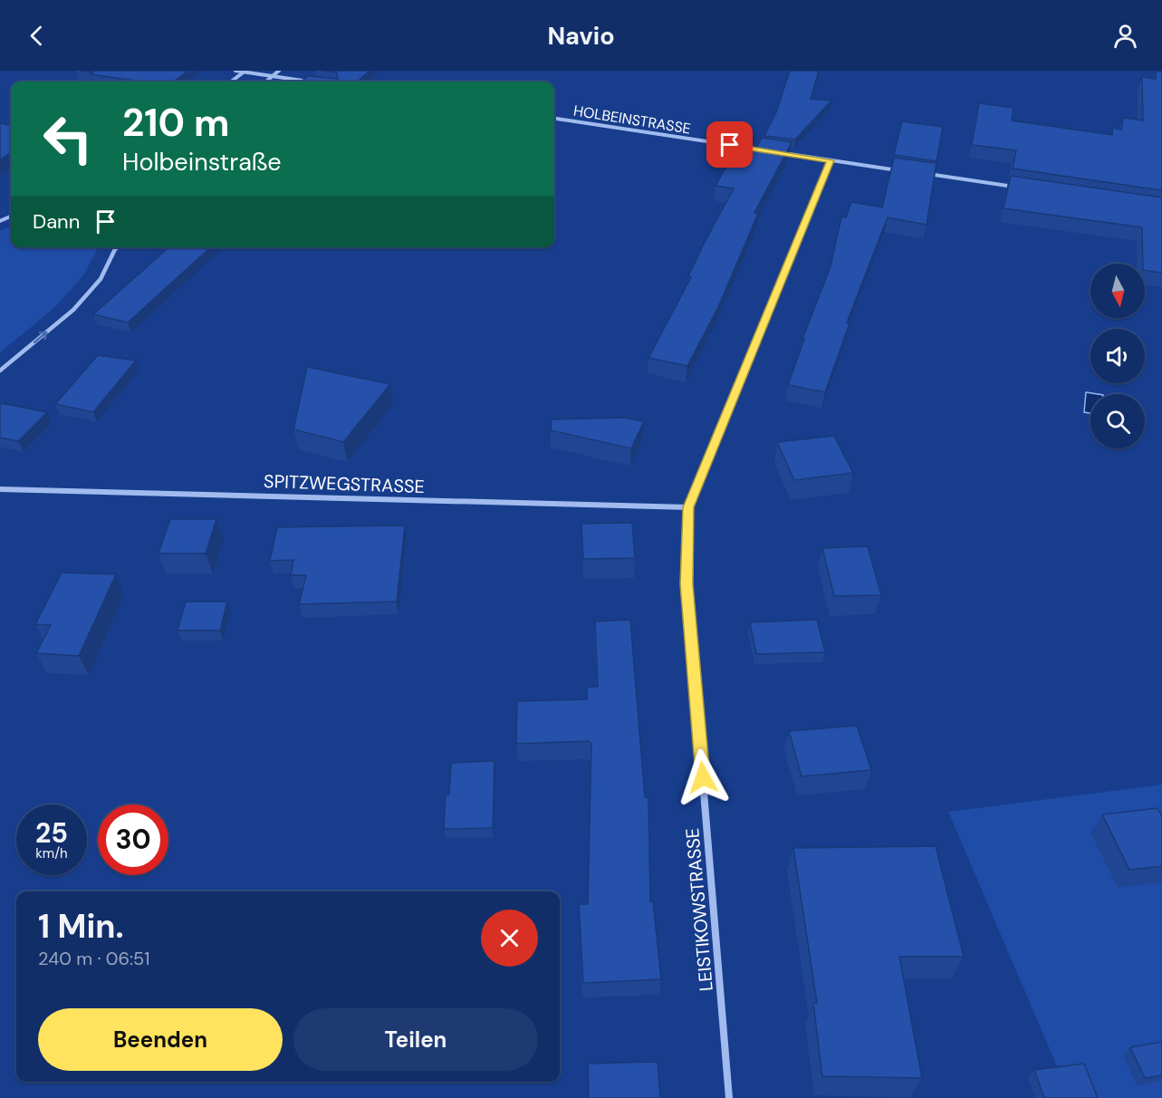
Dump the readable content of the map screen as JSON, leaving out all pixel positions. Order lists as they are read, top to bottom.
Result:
{
  "streets": {
    "street": ["HOLBEINSTRASSE", "SPITZWEGSTRASSE", "LEISTIKOWSTRASSE"]
  },
  "crossings": [
    ["SPITZWEGSTRASSE", "LEISTIKOWSTRASSE"]
  ],
  "north": "bottom",
  "page": {
    "header": "Navio",
    "turn": ["210 m", "Holbeinstraße"],
    "then": "Dann",
    "speed": "25 km/h",
    "limit": "30",
    "heading": ["1 Min.", "240 m · 06:51"],
    "buttons": ["Beenden", "Teilen"]
  }
}
